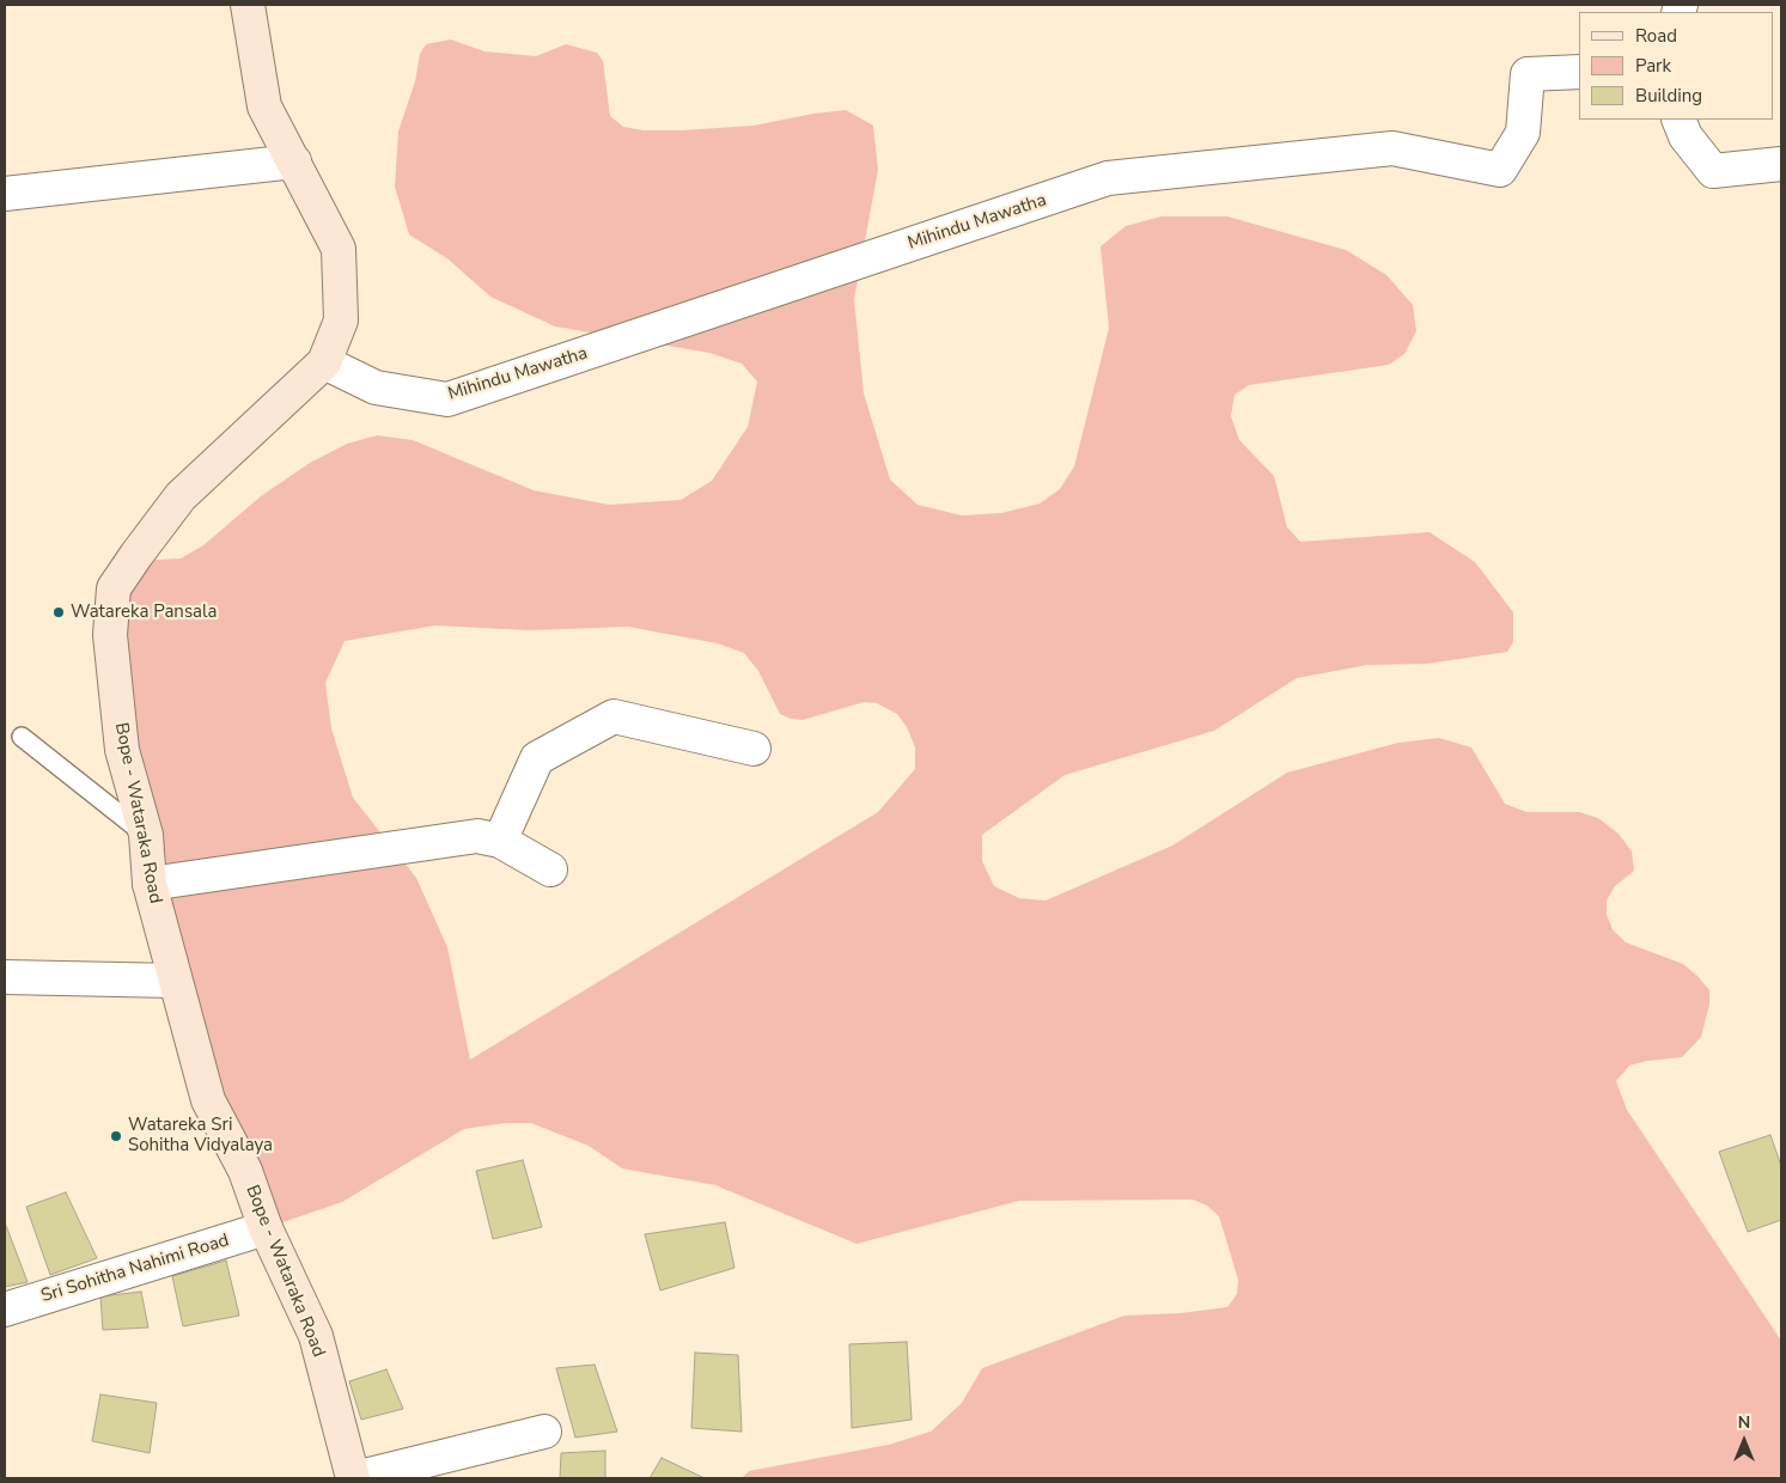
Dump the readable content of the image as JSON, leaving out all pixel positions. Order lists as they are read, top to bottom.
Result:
{
  "streets": {
    "street": ["Mihindu Mawatha", "Bope - Wataraka Road", "Sri Sohitha Nahimi Road"]
  },
  "crossings": [
    ["Mihindu Mawatha", "Bope - Wataraka Road"],
    ["Bope - Wataraka Road", "Sri Sohitha Nahimi Road"]
  ],
  "places": ["Watareka Pansala", "Watareka Sri Sohitha Vidyalaya"],
  "legend": ["Road", "Park", "Building"],
  "north": "top"
}
